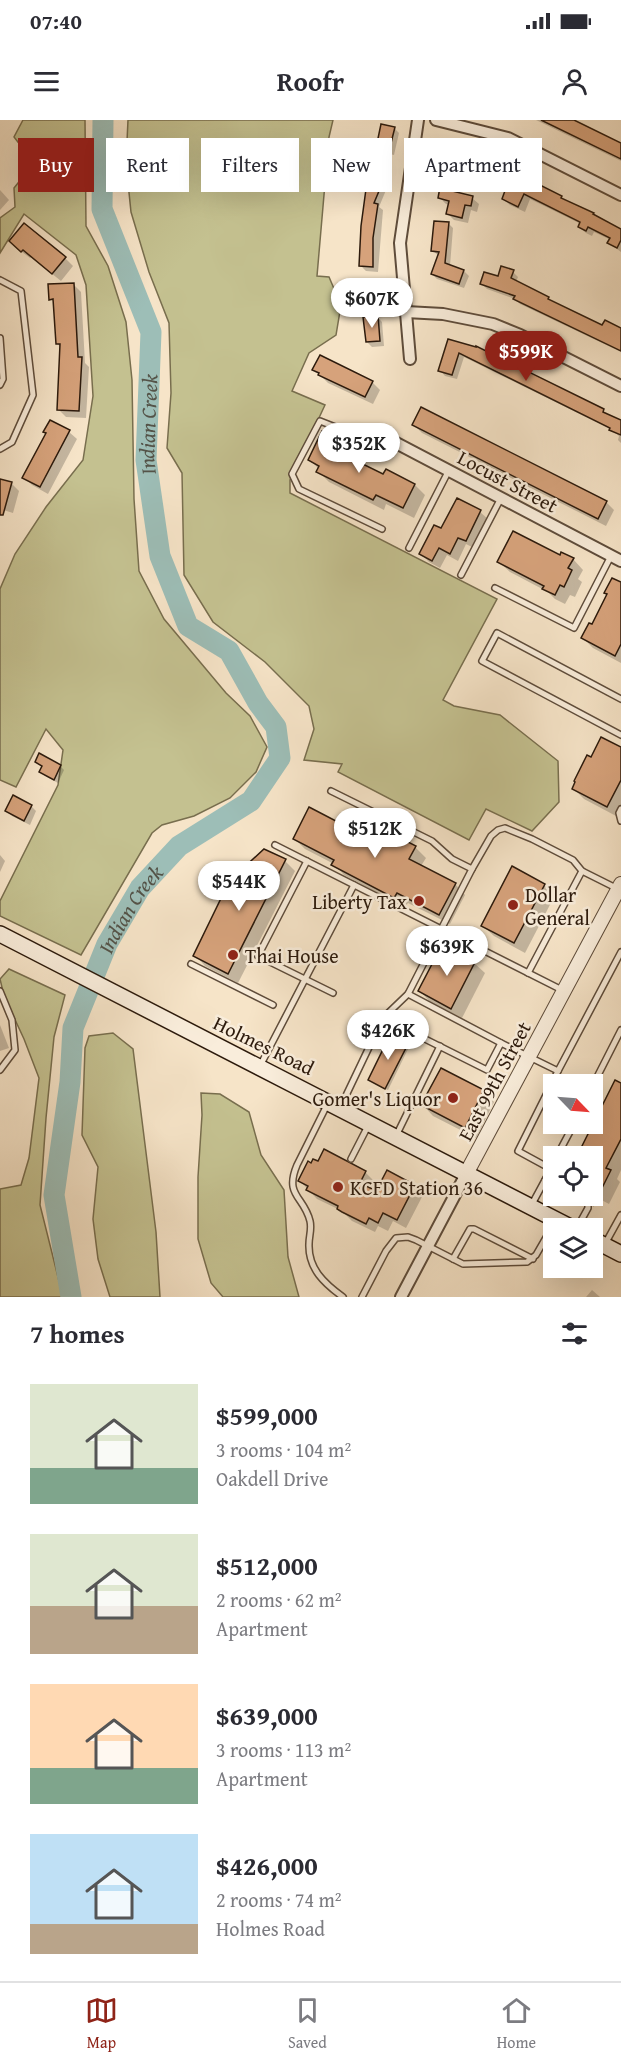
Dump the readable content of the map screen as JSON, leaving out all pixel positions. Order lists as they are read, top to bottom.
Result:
{
  "streets": {
    "main road": ["Holmes Road"],
    "street": ["Locust Street", "East 99th Street"]
  },
  "crossings": [
    ["Holmes Road", "East 99th Street"]
  ],
  "water": ["Indian Creek"],
  "places": [
    "Liberty Tax",
    "Dollar General",
    "Thai House",
    "Gomer's Liquor",
    "KCFD Station 36"
  ],
  "north": "bottom right",
  "page": {
    "status": "07:40",
    "header": "Roofr",
    "chip": [
      "Buy",
      "Rent",
      "Filters",
      "New",
      "Apartment"
    ],
    "price": [
      "$607K",
      "$599K",
      "$352K",
      "$512K",
      "$544K",
      "$639K",
      "$426K"
    ],
    "heading": "7 homes",
    "list": [
      {
        "name": "$599,000",
        "note": "3 rooms · 104 m² · Oakdell Drive"
      },
      {
        "name": "$512,000",
        "note": "2 rooms · 62 m² · Apartment"
      },
      {
        "name": "$639,000",
        "note": "3 rooms · 113 m² · Apartment"
      },
      {
        "name": "$426,000",
        "note": "2 rooms · 74 m² · Holmes Road"
      }
    ],
    "tabs": ["Map", "Saved", "Home"]
  }
}
